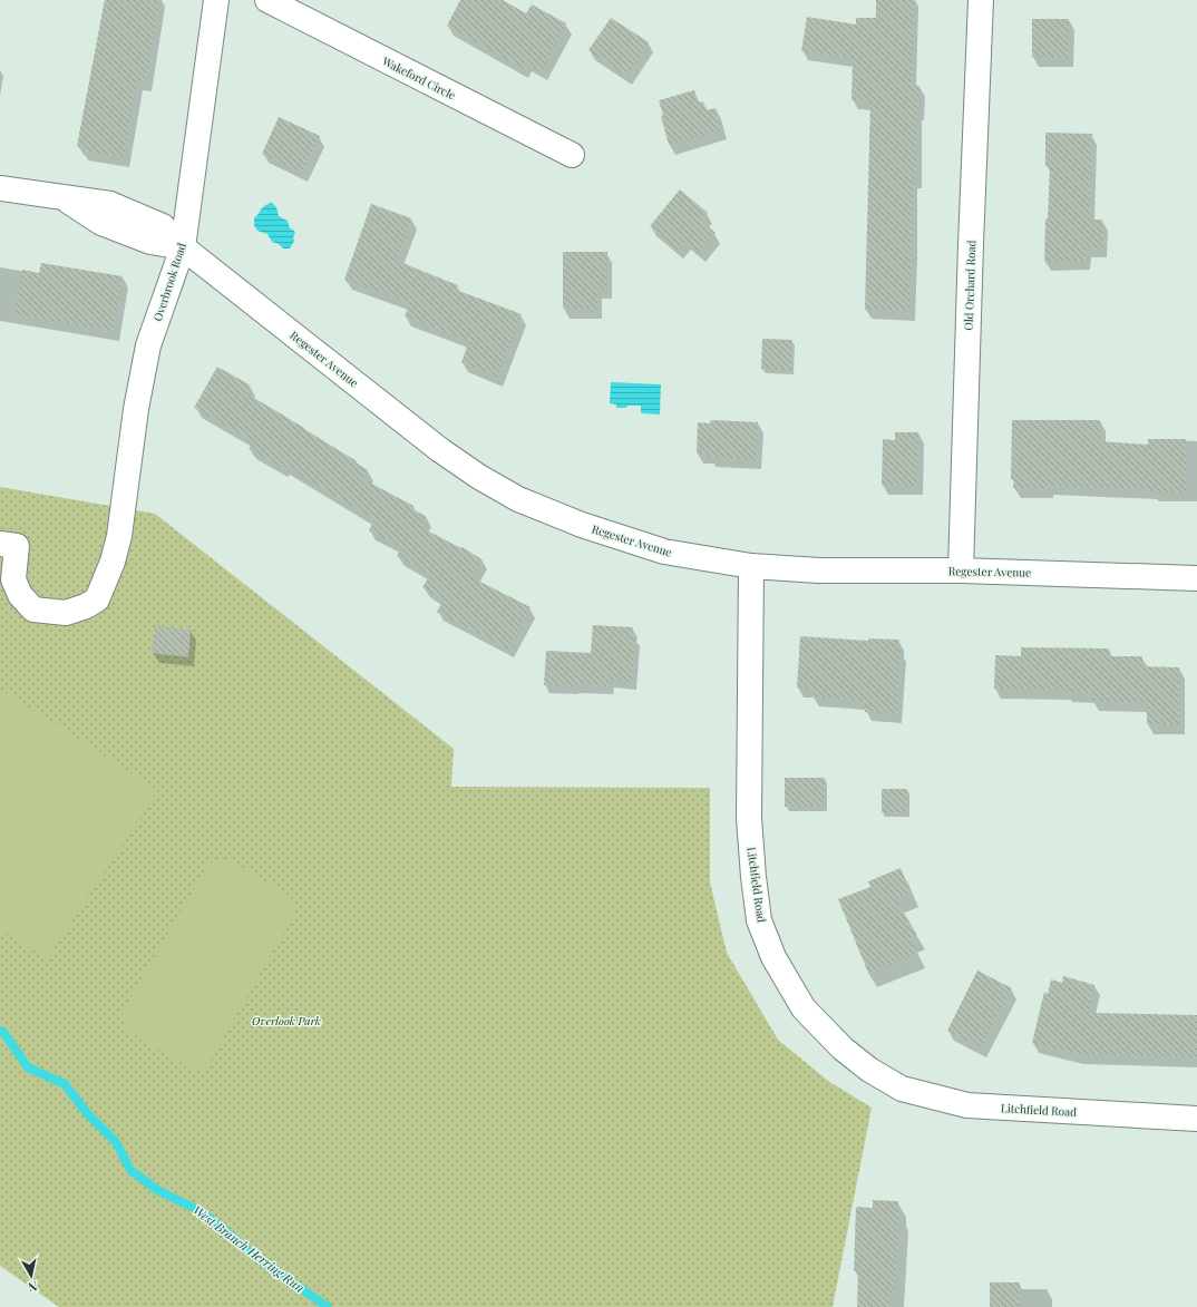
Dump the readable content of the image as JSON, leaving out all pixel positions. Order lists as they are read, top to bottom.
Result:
{
  "streets": {
    "street": [
      "Wakeford Circle",
      "Overbrook Road",
      "Old Orchard Road",
      "Regester Avenue",
      "Litchfield Road"
    ]
  },
  "crossings": [
    ["Overbrook Road", "Regester Avenue"],
    ["Old Orchard Road", "Regester Avenue"],
    ["Regester Avenue", "Litchfield Road"]
  ],
  "water": ["West Branch Herring Run"],
  "parks": ["Overlook Park"],
  "north": "bottom"
}
